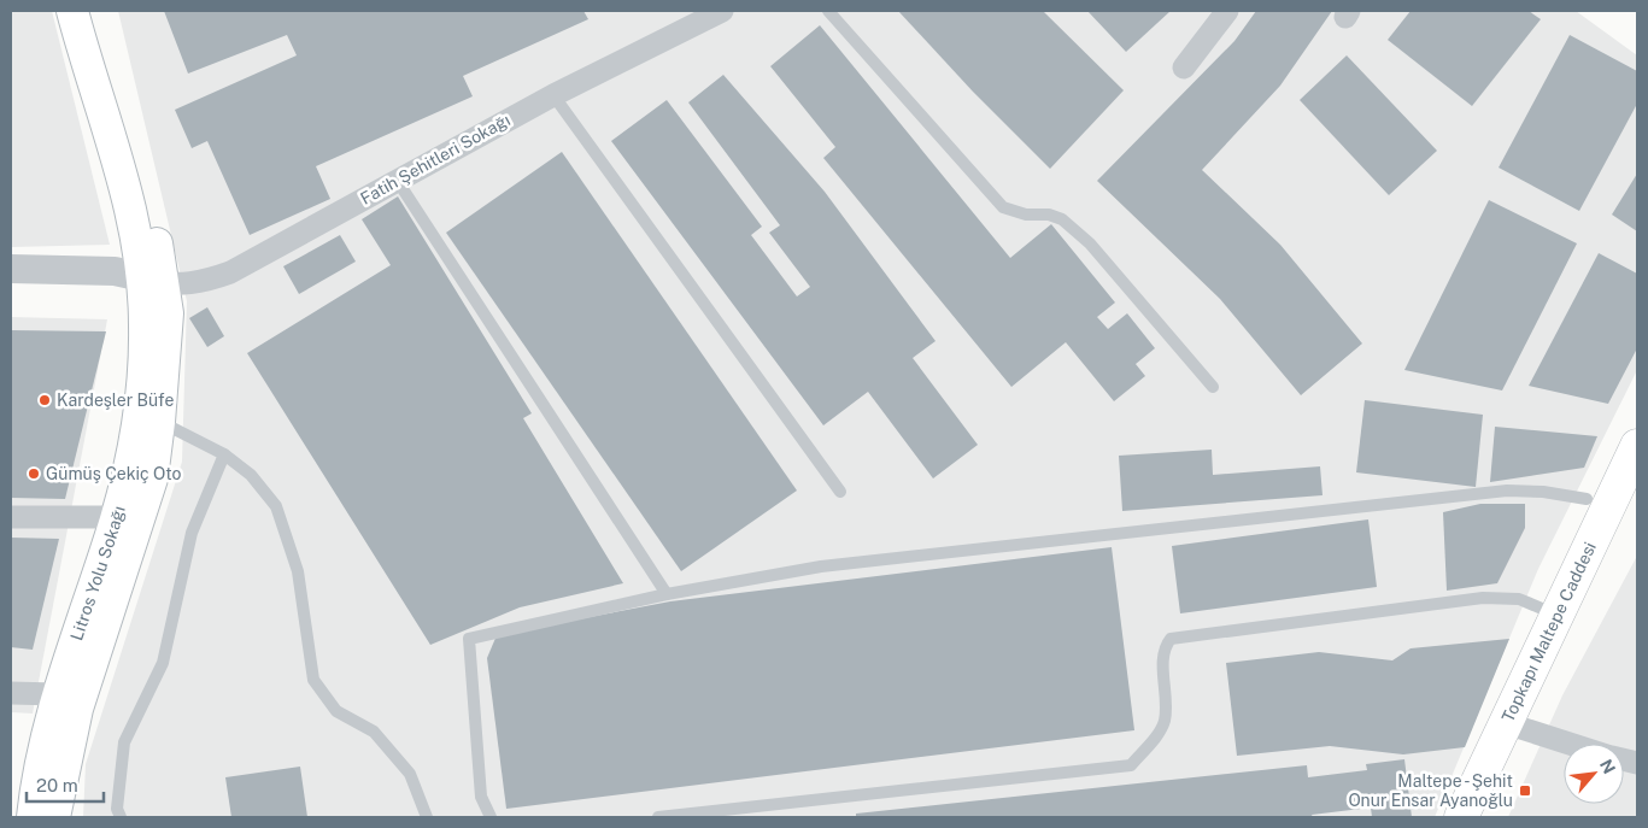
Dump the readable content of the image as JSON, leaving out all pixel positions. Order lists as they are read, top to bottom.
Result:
{
  "streets": {
    "main road": ["Litros Yolu Sokağı", "Topkapı Maltepe Caddesi"],
    "street": ["Fatih Şehitleri Sokağı"]
  },
  "crossings": [
    ["Fatih Şehitleri Sokağı", "Litros Yolu Sokağı"]
  ],
  "places": {
    "other": ["Kardeşler Büfe", "Gümüş Çekiç Oto"],
    "transit": ["Maltepe - Şehit Onur Ensar Ayanoğlu"]
  },
  "scale_bar": "20 m",
  "north": "top right"
}
